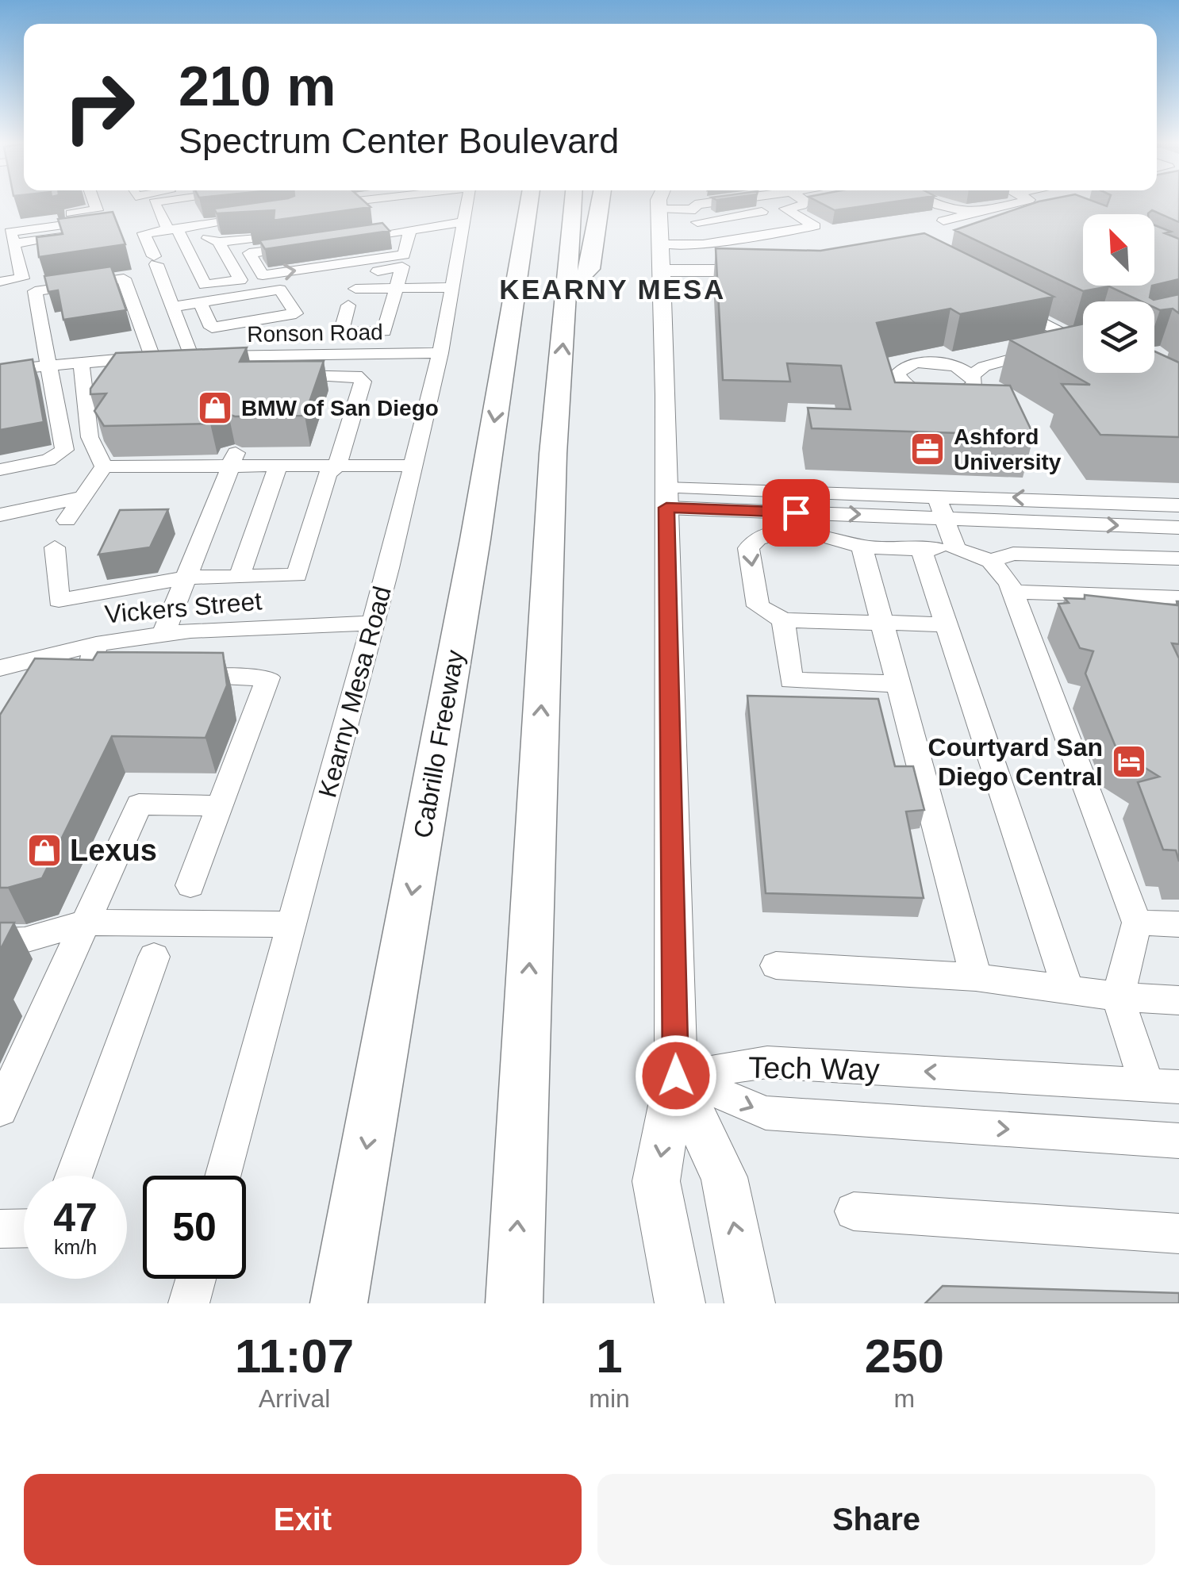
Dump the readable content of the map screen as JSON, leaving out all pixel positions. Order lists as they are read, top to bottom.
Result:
{
  "streets": {
    "highway": ["Cabrillo Freeway"],
    "street": [
      "Ronson Road",
      "Vickers Street",
      "Kearny Mesa Road",
      "Tech Way"
    ]
  },
  "crossings": [
    ["Ronson Road", "Kearny Mesa Road"],
    ["Vickers Street", "Kearny Mesa Road"]
  ],
  "districts": ["KEARNY MESA"],
  "places": {
    "shop": ["BMW of San Diego", "Lexus"],
    "office": ["Ashford University"],
    "hotel": ["Courtyard San Diego Central"]
  },
  "north": "top left",
  "page": {
    "turn": ["210 m", "Spectrum Center Boulevard"],
    "speed": "47 km/h",
    "limit": "50",
    "eta": [
      "11:07",
      "Arrival",
      "1",
      "min",
      "250",
      "m"
    ],
    "buttons": ["Exit", "Share"]
  }
}
